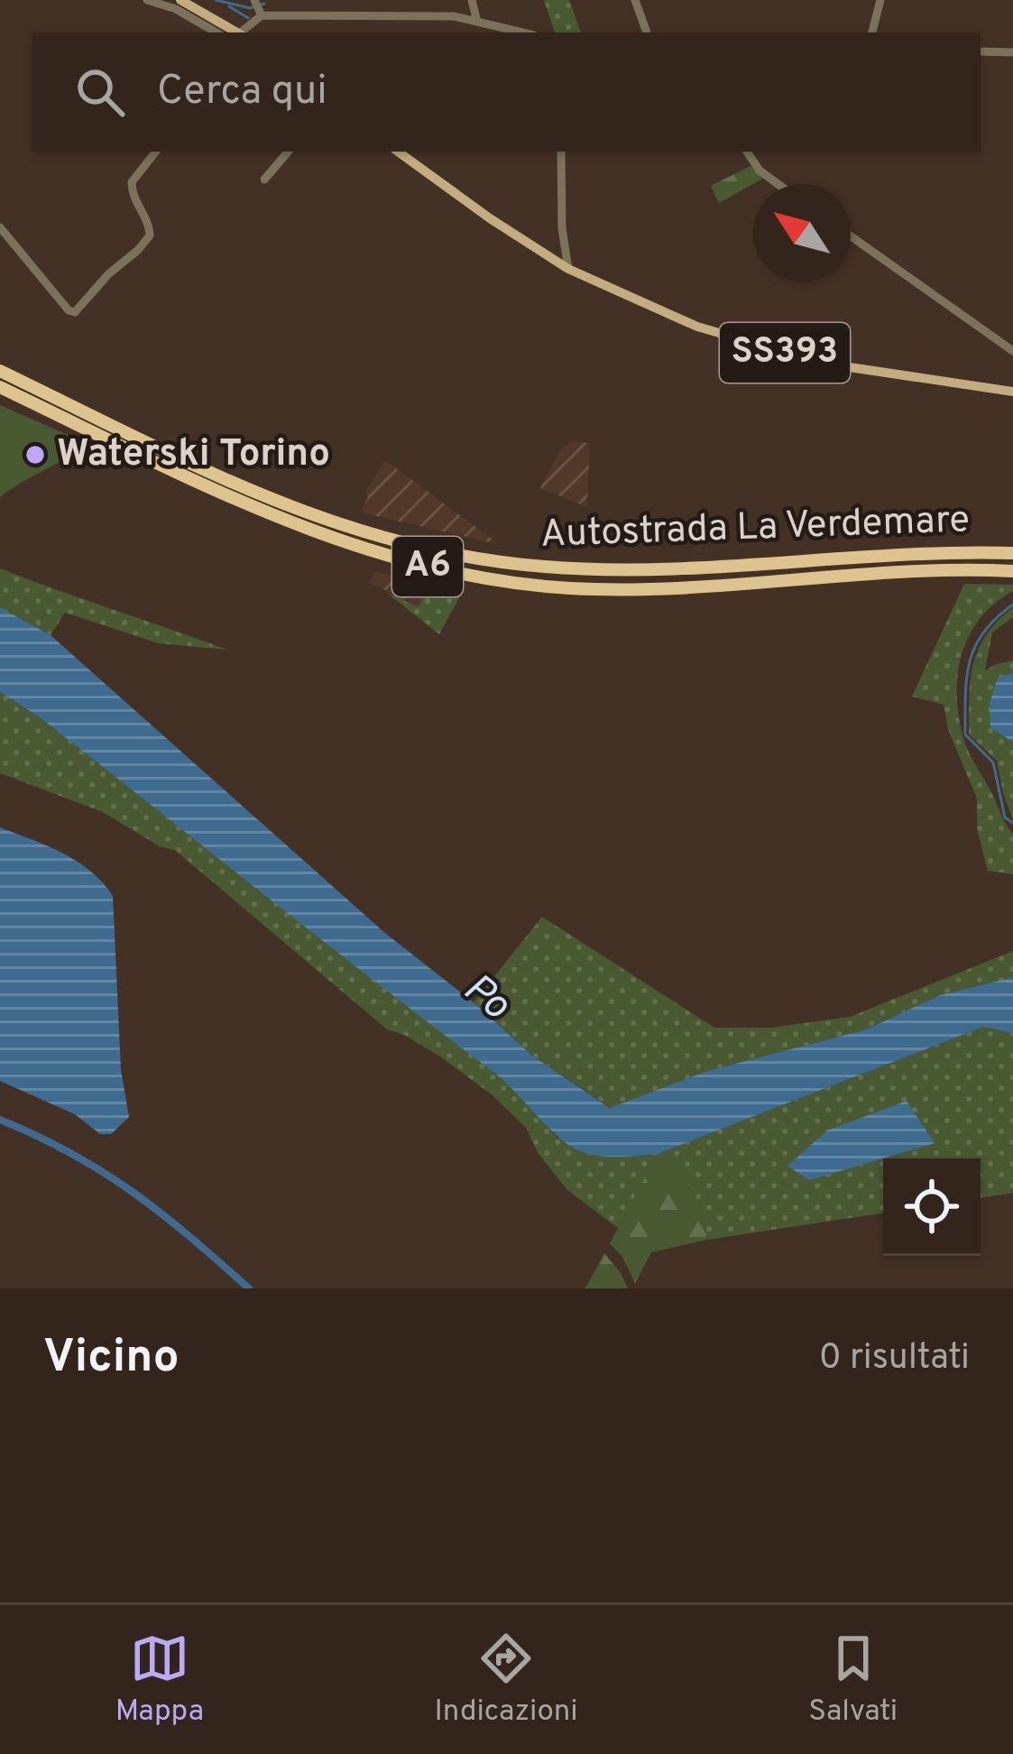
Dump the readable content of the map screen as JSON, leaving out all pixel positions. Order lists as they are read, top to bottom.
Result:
{
  "streets": {
    "highway": ["Autostrada La Verdemare", "A6"],
    "main road": ["SS393"]
  },
  "water": ["Po"],
  "places": ["Waterski Torino"],
  "north": "top left",
  "page": {
    "search": "Cerca qui",
    "heading": ["Vicino", "0 risultati"],
    "nav": ["Mappa", "Indicazioni", "Salvati"]
  }
}
